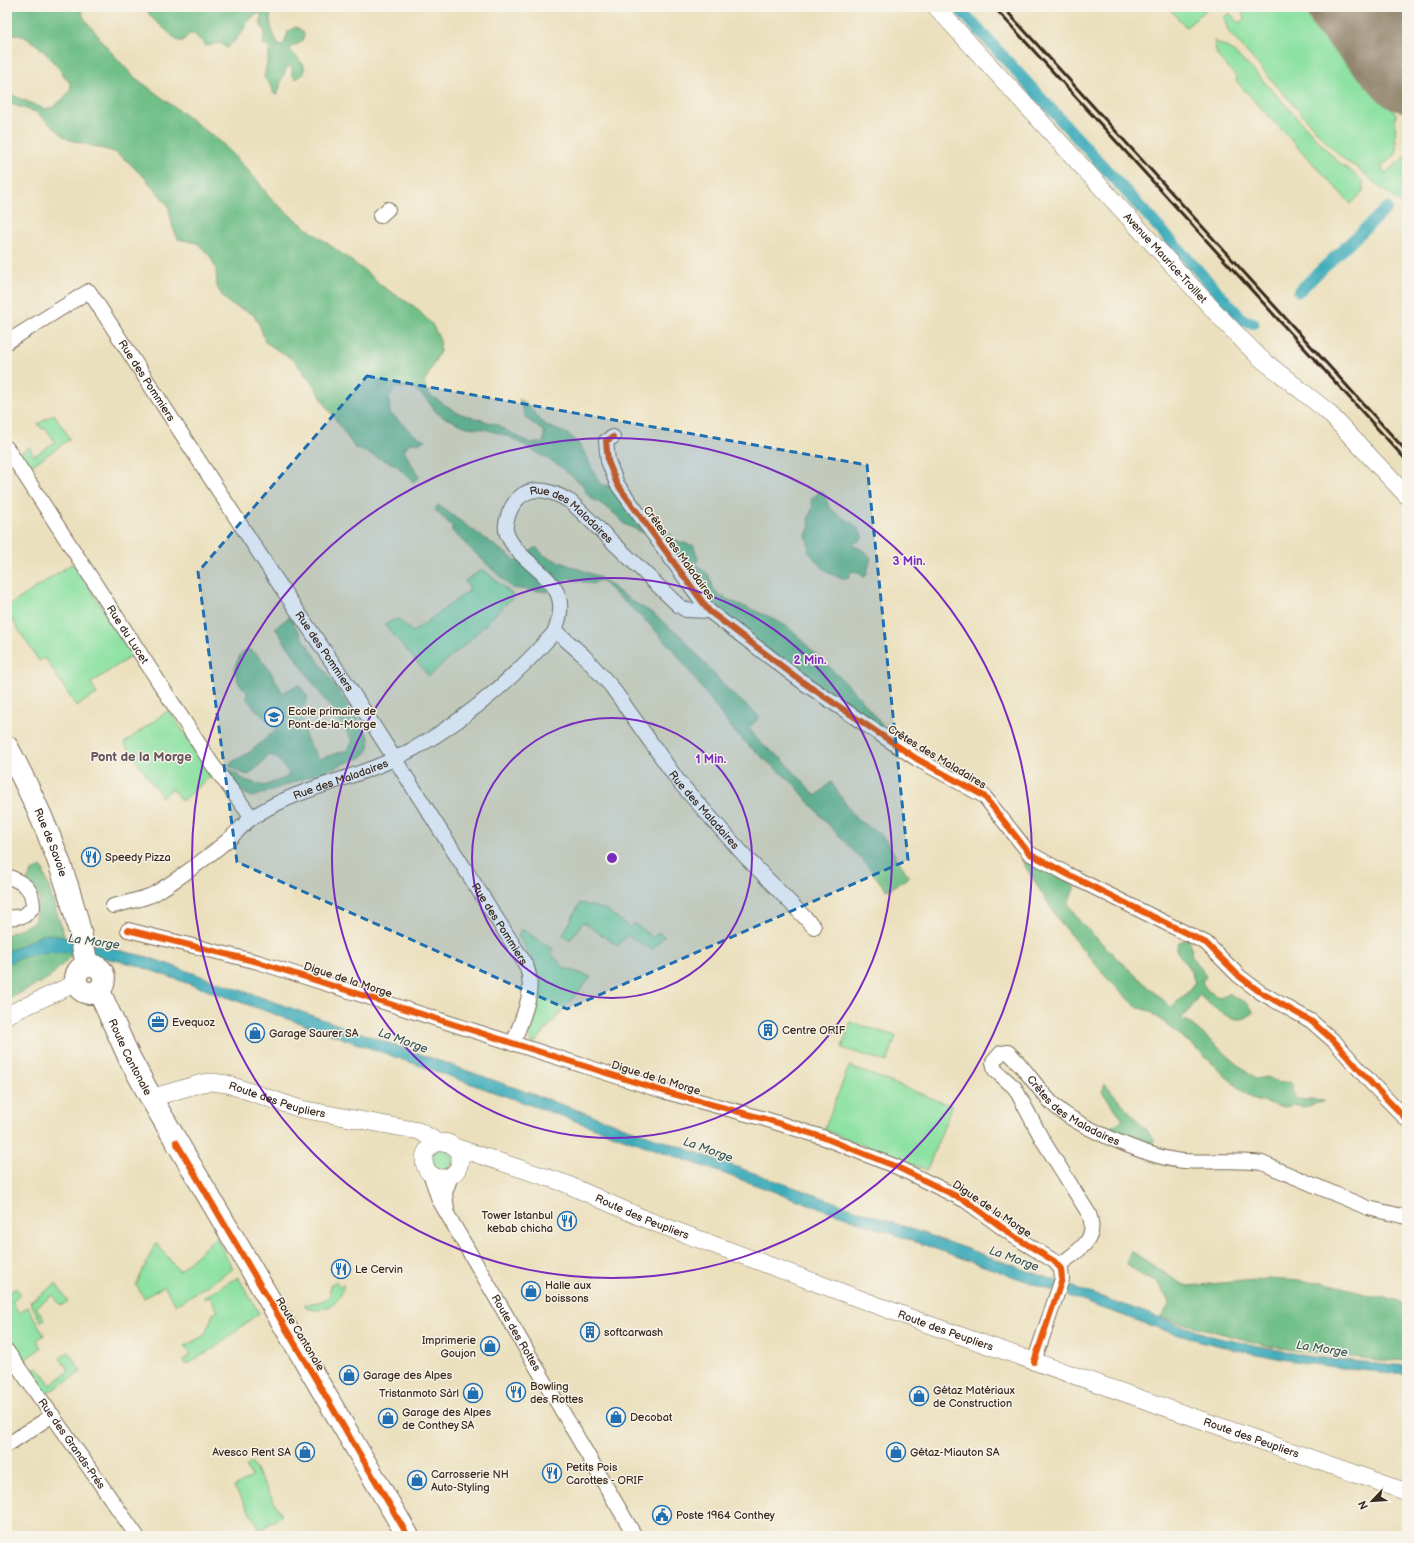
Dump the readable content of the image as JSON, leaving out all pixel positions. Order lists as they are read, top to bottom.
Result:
{
  "streets": {
    "main road": ["Rue de Savoie", "Route Cantonale"],
    "street": [
      "Avenue Maurice-Troillet",
      "Rue des Pommiers",
      "Rue des Maladaires",
      "Crêtes des Maladaires",
      "Rue du Lucet",
      "Digue de la Morge",
      "Route des Peupliers",
      "Route des Rottes",
      "Rue des Grands-Prés"
    ]
  },
  "crossings": [
    ["Rue des Pommiers", "Rue des Maladaires"],
    ["Rue des Pommiers", "Digue de la Morge"],
    ["Rue des Maladaires", "Crêtes des Maladaires"],
    ["Rue des Maladaires", "Rue du Lucet"],
    ["Crêtes des Maladaires", "Digue de la Morge"],
    ["Rue de Savoie", "Route Cantonale"],
    ["Route Cantonale", "Route des Peupliers"],
    ["Route des Peupliers", "Route des Rottes"]
  ],
  "districts": ["Pont de la Morge"],
  "water": ["La Morge"],
  "places": {
    "school or university": ["Ecole primaire de Pont-de-la-Morge"],
    "restaurant": [
      "Speedy Pizza",
      "Tower Istanbul kebab chicha",
      "Le Cervin",
      "Bowling des Rottes",
      "Petits Pois Carottes - ORIF"
    ],
    "office": ["Evequoz"],
    "building": ["Centre ORIF", "softcarwash"],
    "shop": [
      "Garage Saurer SA",
      "Halle aux boissons",
      "Imprimerie Goujon",
      "Garage des Alpes",
      "Tristanmoto Sàrl",
      "Gétaz Matériaux de Construction",
      "Decobat",
      "Garage des Alpes de Conthey SA",
      "Avesco Rent SA",
      "Gétaz-Miauton SA",
      "Carrosserie NH Auto-Styling"
    ],
    "public building": ["Poste 1964 Conthey"]
  },
  "north": "bottom left",
  "rings": ["3 Min.", "2 Min.", "1 Min."]
}
